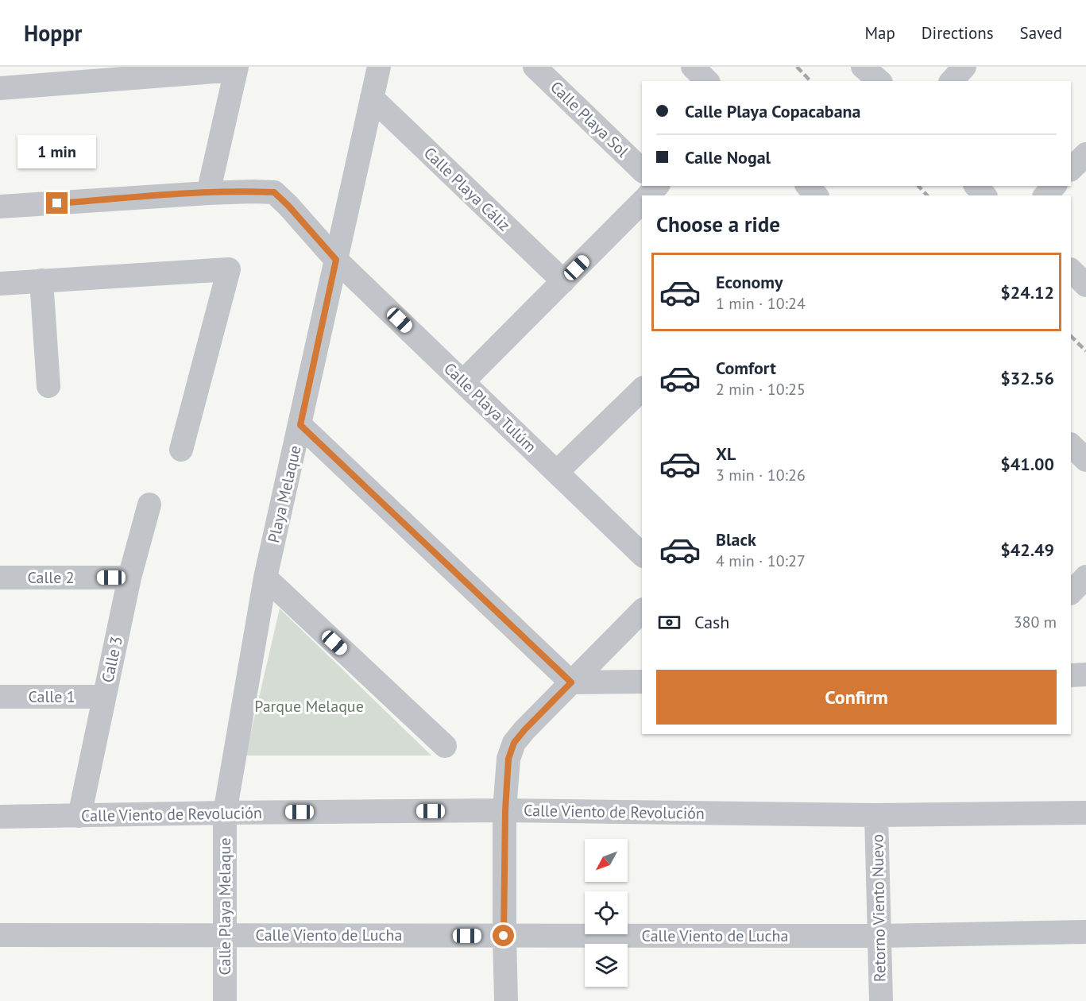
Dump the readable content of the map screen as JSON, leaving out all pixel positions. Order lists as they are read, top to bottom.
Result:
{
  "streets": {
    "street": [
      "Calle Playa Sol",
      "Calle Playa Cáliz",
      "Calle Playa Tulúm",
      "Playa Melaque",
      "Calle 2",
      "Calle 3",
      "Calle 1",
      "Calle Viento de Revolución",
      "Calle Playa Melaque",
      "Retorno Viento Nuevo",
      "Calle Viento de Lucha"
    ]
  },
  "crossings": [
    ["Calle Playa Cáliz", "Playa Melaque"],
    ["Calle Playa Tulúm", "Playa Melaque"],
    ["Playa Melaque", "Calle Viento de Revolución"],
    ["Playa Melaque", "Calle Playa Melaque"],
    ["Calle 2", "Calle 3"],
    ["Calle 3", "Calle 1"],
    ["Calle 3", "Calle Viento de Revolución"],
    ["Calle Viento de Revolución", "Calle Playa Melaque"],
    ["Calle Viento de Revolución", "Retorno Viento Nuevo"],
    ["Calle Playa Melaque", "Calle Viento de Lucha"],
    ["Retorno Viento Nuevo", "Calle Viento de Lucha"]
  ],
  "parks": ["Parque Melaque"],
  "north": "bottom left",
  "page": {
    "header": "Hoppr",
    "nav": ["Map", "Directions", "Saved"],
    "banner": ["Calle Playa Copacabana", "Calle Nogal"],
    "bubble": "1 min",
    "heading": "Choose a ride",
    "list": [
      {
        "name": "Economy",
        "note": "1 min · 10:24",
        "value": "$24.12"
      },
      {
        "name": "Comfort",
        "note": "2 min · 10:25",
        "value": "$32.56"
      },
      {
        "name": "XL",
        "note": "3 min · 10:26",
        "value": "$41.00"
      },
      {
        "name": "Black",
        "note": "4 min · 10:27",
        "value": "$42.49"
      }
    ],
    "pay": ["Cash", "380 m"],
    "buttons": "Confirm"
  }
}
